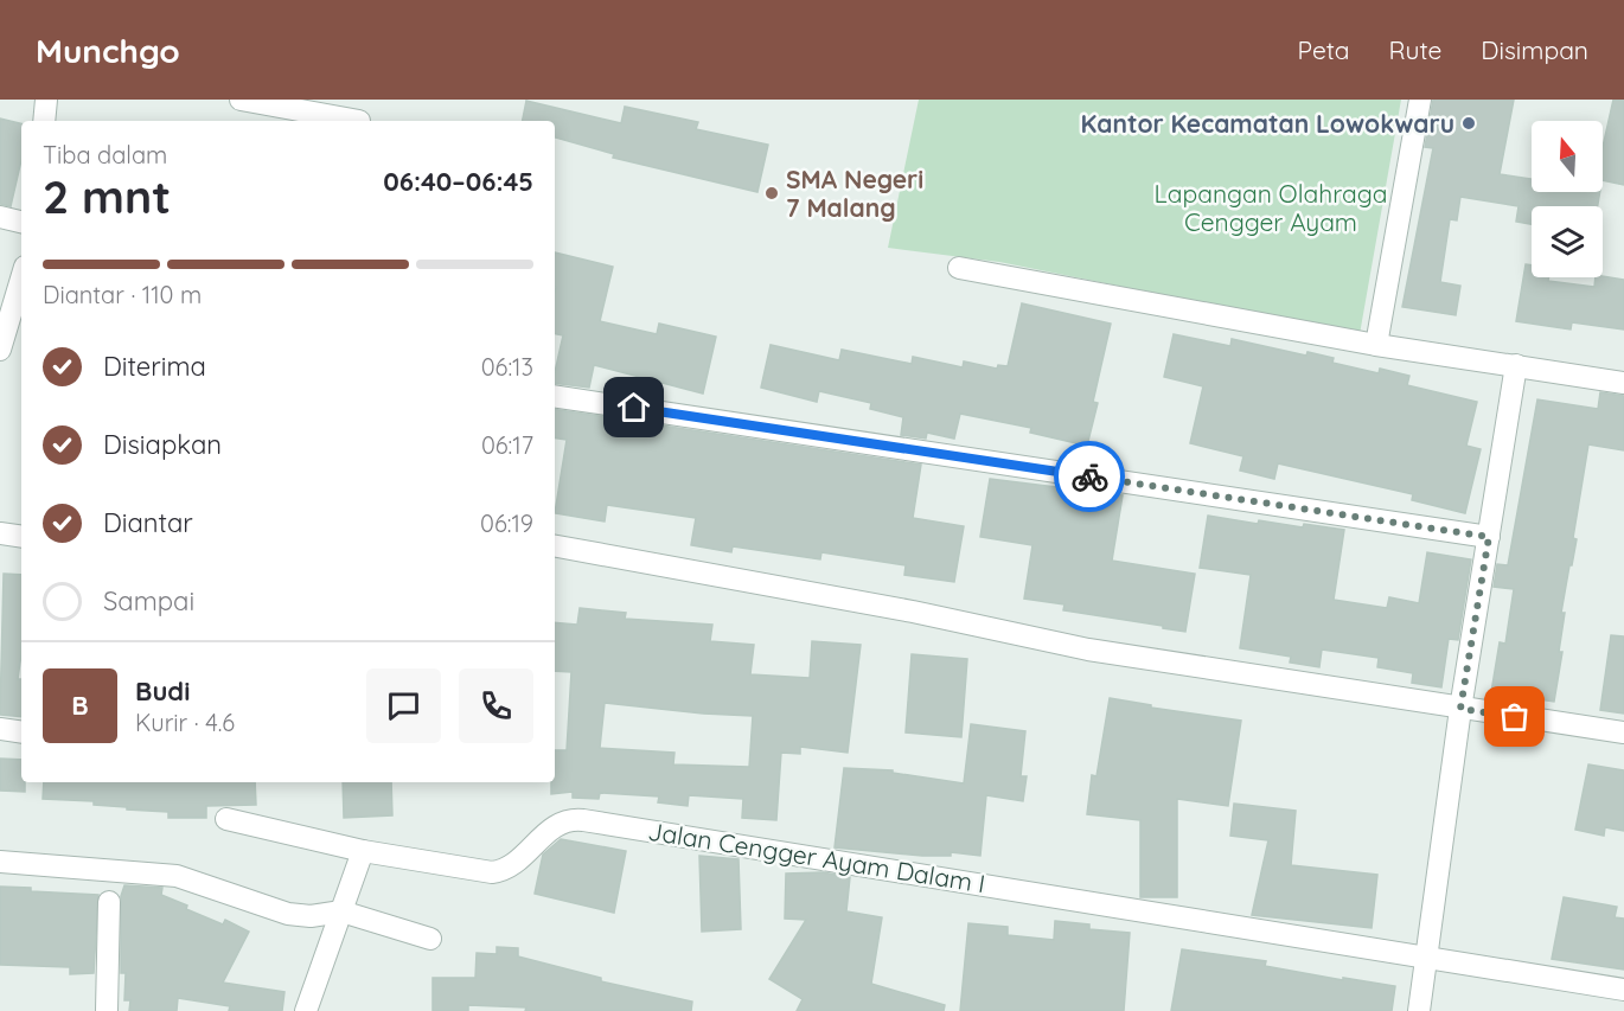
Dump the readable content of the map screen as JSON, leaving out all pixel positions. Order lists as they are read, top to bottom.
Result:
{
  "streets": {
    "street": ["Jalan Cengger Ayam Dalam I"]
  },
  "parks": ["Lapangan Olahraga Cengger Ayam"],
  "places": ["Kantor Kecamatan Lowokwaru", "SMA Negeri 7 Malang"],
  "north": "top",
  "page": {
    "header": "Munchgo",
    "nav": ["Peta", "Rute", "Disimpan"],
    "heading": ["2 mnt", "Tiba dalam", "06:40–06:45"],
    "panel": ["Budi", "Kurir · 4.6"],
    "bar": "Diantar · 110 m",
    "list": [
      ["Diterima", "06:13"],
      ["Disiapkan", "06:17"],
      ["Diantar", "06:19"],
      "Sampai"
    ],
    "round": "B"
  }
}
